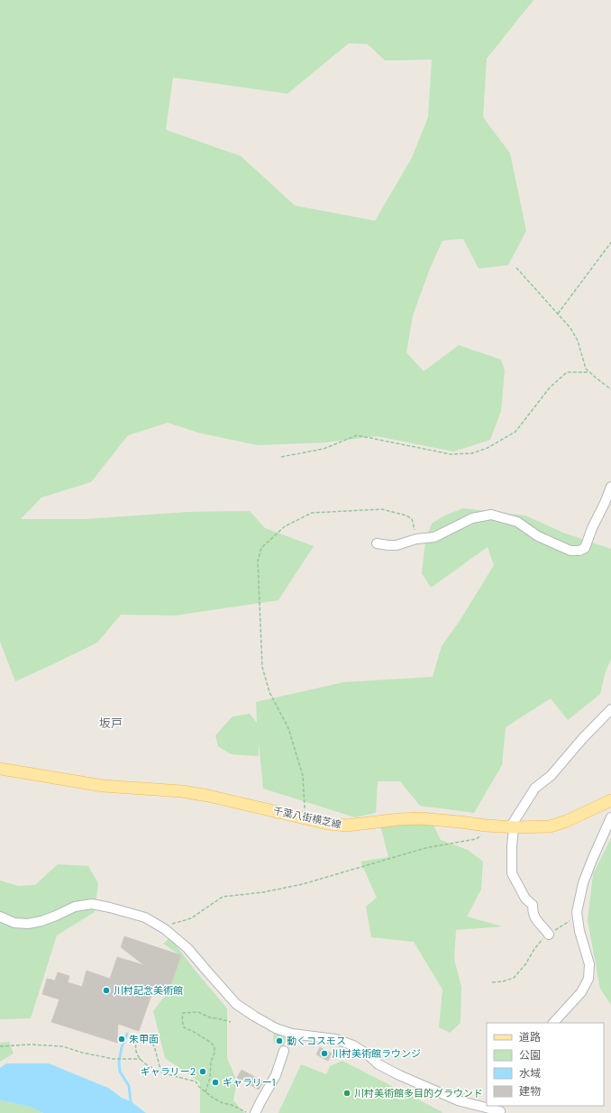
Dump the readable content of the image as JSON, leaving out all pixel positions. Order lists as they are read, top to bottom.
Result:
{
  "streets": {
    "main road": ["千葉八街横芝線"]
  },
  "districts": ["坂戸"],
  "places": [
    "川村記念美術館",
    "朱甲面",
    "動くコスモス",
    "川村美術館ラウンジ",
    "ギャラリー2",
    "ギャラリー1",
    "川村美術館多目的グラウンド"
  ],
  "legend": [
    "道路",
    "公園",
    "水域",
    "建物"
  ]
}
